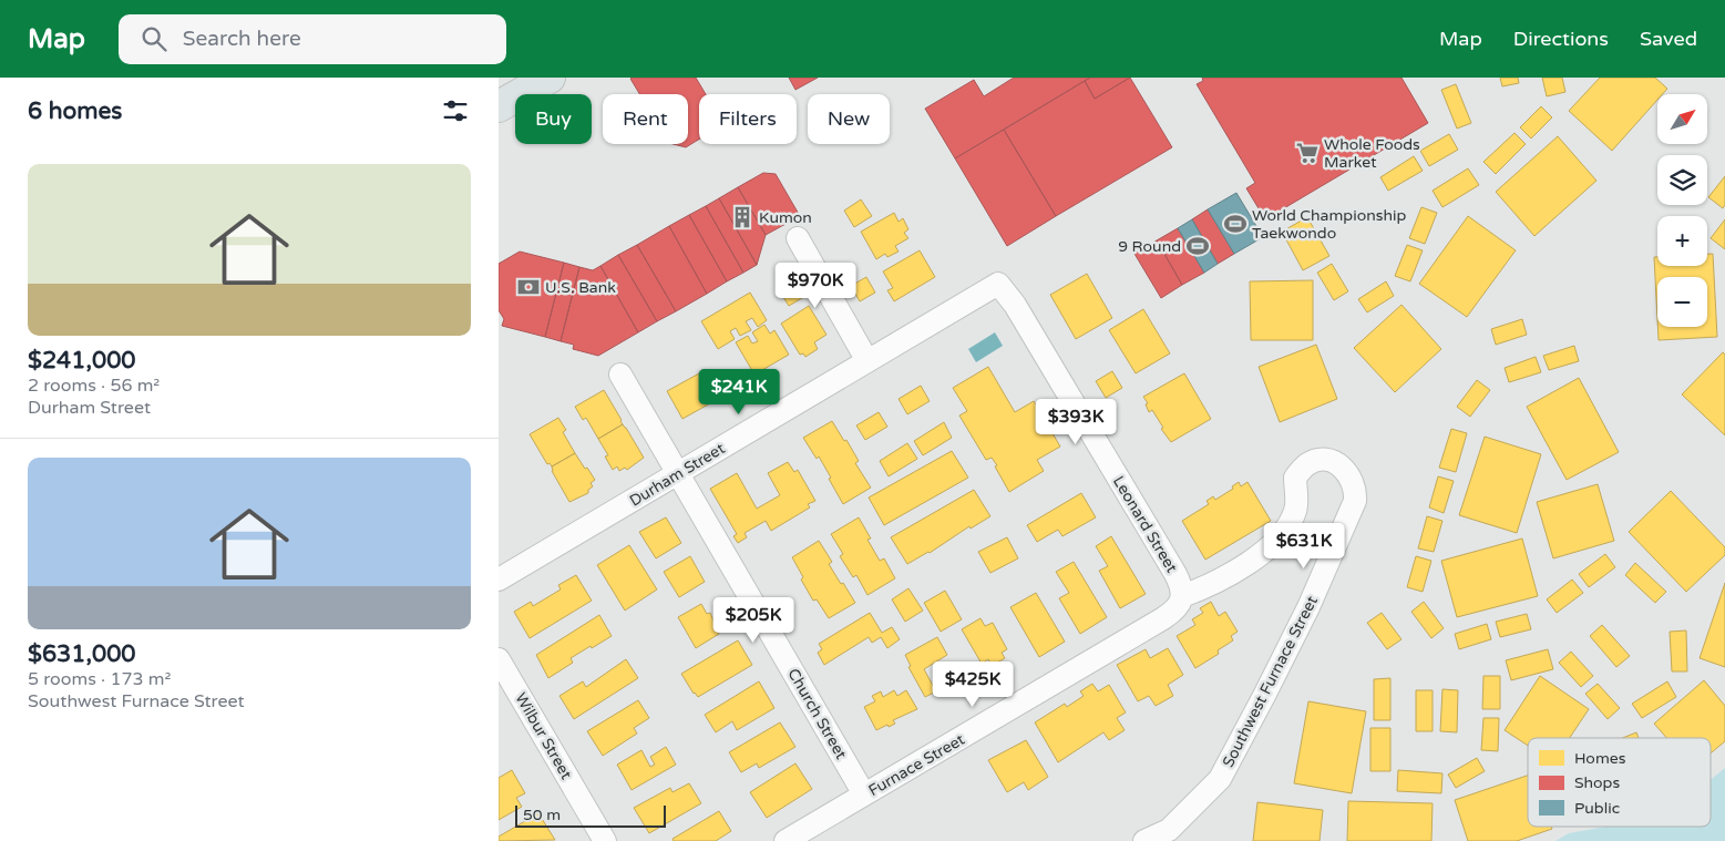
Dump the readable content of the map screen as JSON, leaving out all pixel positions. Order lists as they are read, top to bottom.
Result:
{
  "streets": {
    "street": [
      "Durham Street",
      "Leonard Street",
      "Southwest Furnace Street",
      "Church Street",
      "Wilbur Street",
      "Furnace Street"
    ]
  },
  "crossings": [
    ["Durham Street", "Leonard Street"],
    ["Durham Street", "Church Street"],
    ["Leonard Street", "Southwest Furnace Street"],
    ["Leonard Street", "Furnace Street"],
    ["Southwest Furnace Street", "Furnace Street"],
    ["Church Street", "Furnace Street"]
  ],
  "places": {
    "supermarket": ["Whole Foods Market"],
    "building": ["Kumon"],
    "sports": ["World Championship Taekwondo", "9 Round"],
    "bank": ["U.S. Bank"]
  },
  "legend": ["Homes", "Shops", "Public"],
  "scale_bar": "50 m",
  "north": "top right",
  "page": {
    "header": "Map",
    "search": "Search here",
    "nav": ["Map", "Directions", "Saved"],
    "heading": "6 homes",
    "map_buttons": ["+", "−"],
    "chip": [
      "Buy",
      "Rent",
      "Filters",
      "New"
    ],
    "list": [
      {
        "name": "$241,000",
        "note": "2 rooms · 56 m² · Durham Street"
      },
      {
        "name": "$631,000",
        "note": "5 rooms · 173 m² · Southwest Furnace Street"
      }
    ],
    "price": [
      "$970K",
      "$241K",
      "$393K",
      "$631K",
      "$205K",
      "$425K"
    ],
    "scale": "50 m"
  }
}
